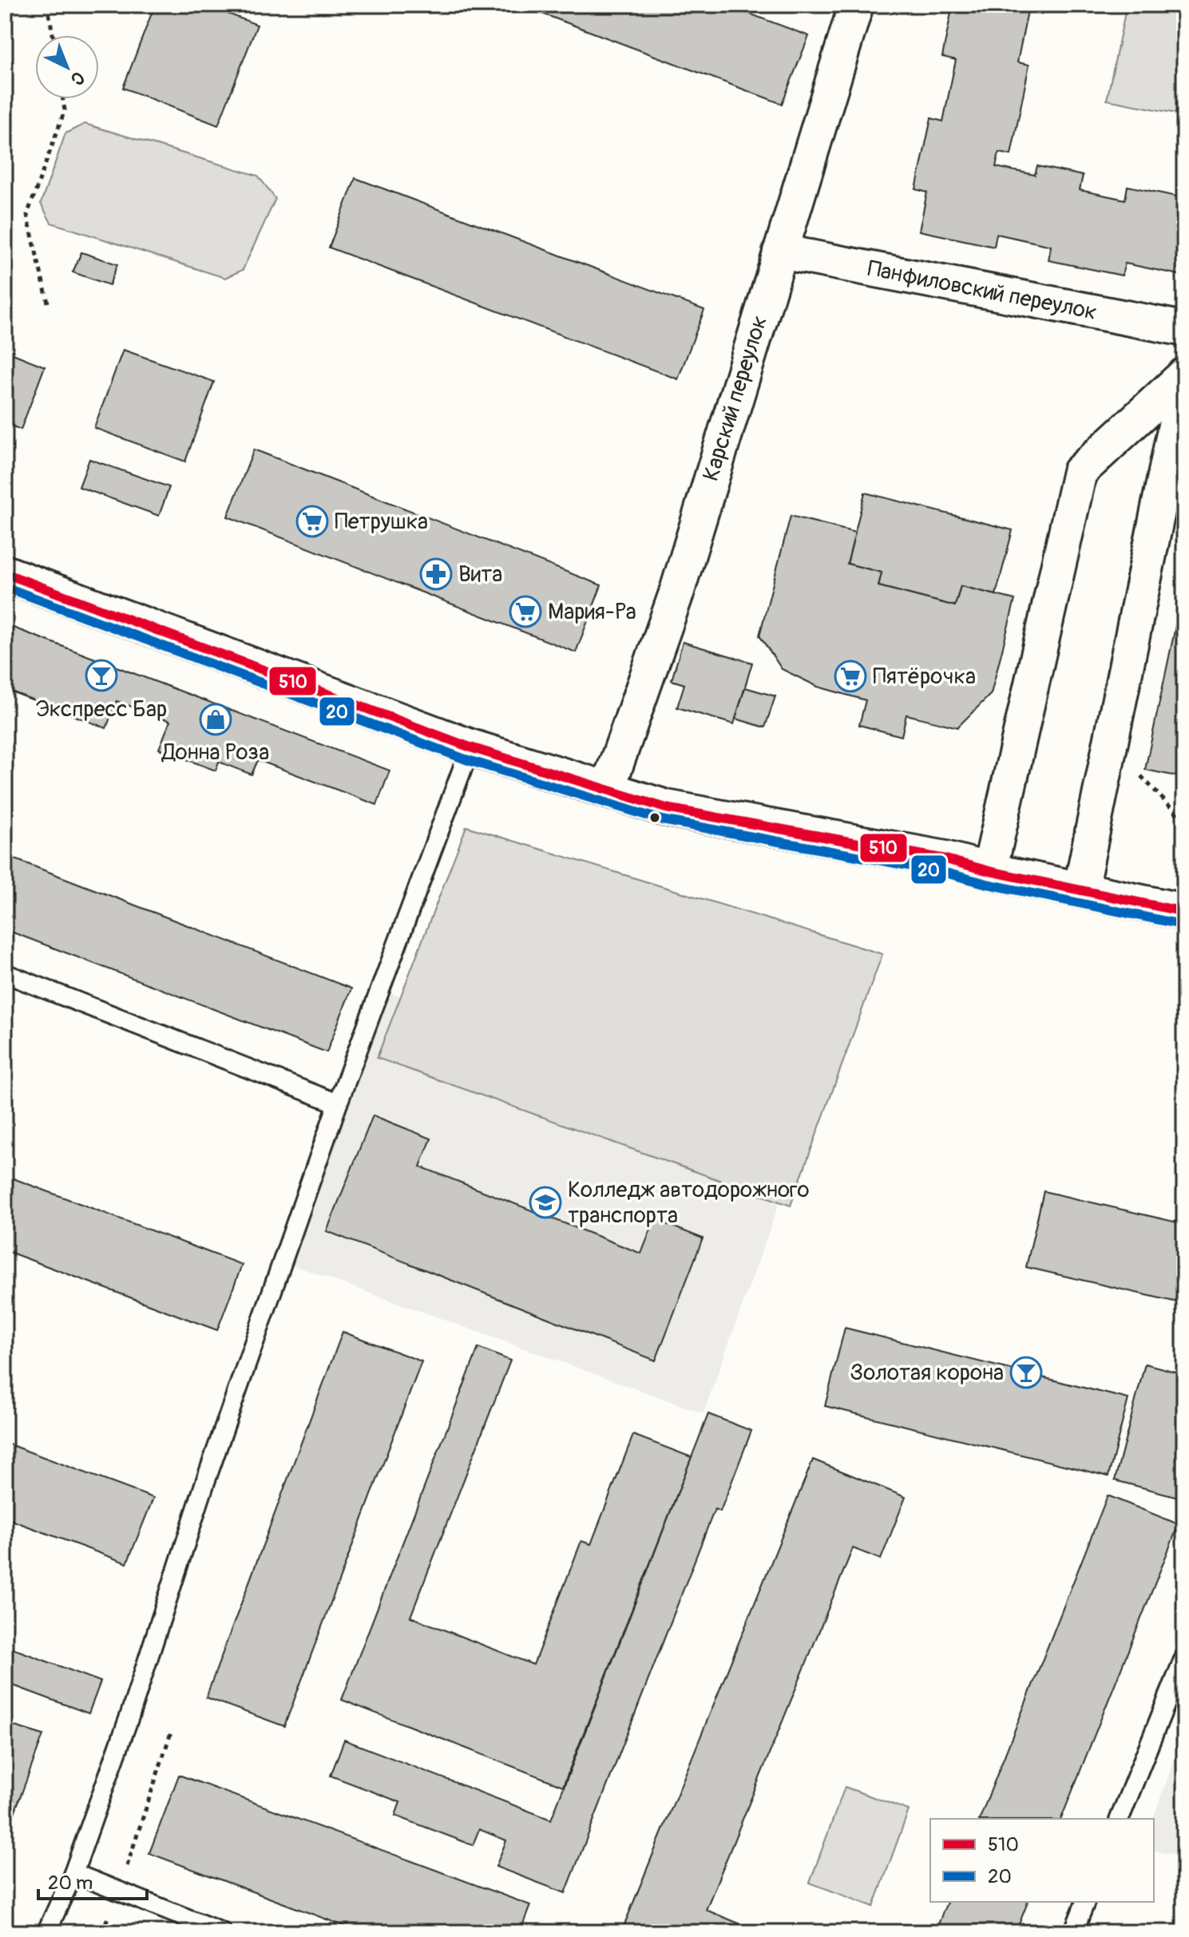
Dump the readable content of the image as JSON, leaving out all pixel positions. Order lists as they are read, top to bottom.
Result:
{
  "streets": {
    "street": ["Панфиловский переулок", "Карский переулок"]
  },
  "crossings": [
    ["Панфиловский переулок", "Карский переулок"]
  ],
  "places": {
    "supermarket": ["Петрушка", "Мария-Ра", "Пятёрочка"],
    "pharmacy": ["Вита"],
    "bar": ["Экспресс Бар", "Золотая корона"],
    "shop": ["Донна Роза"],
    "school or university": ["Колледж автодорожного транспорта"]
  },
  "lines": ["transit line 510", "transit line 20"],
  "legend": ["510", "20"],
  "scale_bar": "20 m",
  "north": "bottom right"
}
